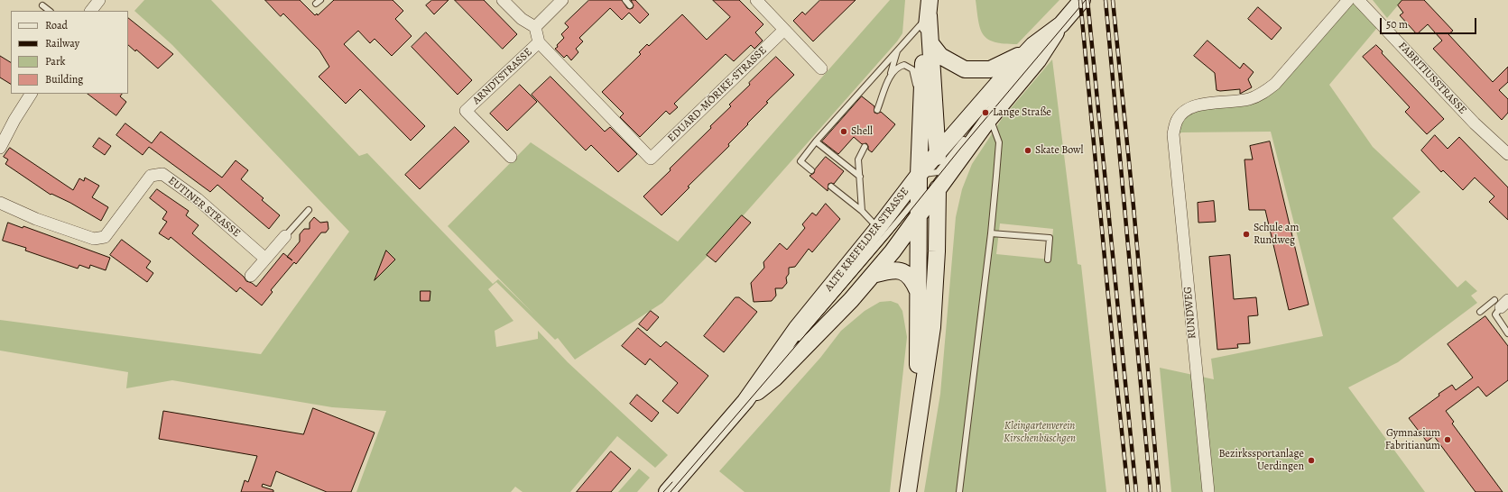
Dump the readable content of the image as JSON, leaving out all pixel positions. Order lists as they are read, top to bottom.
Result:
{
  "streets": {
    "street": [
      "ARNDTSTRASSE",
      "FABRITIUSSTRASSE",
      "EDUARD-MÖRIKE-STRASSE",
      "EUTINER STRASSE",
      "ALTE KREFELDER STRASSE",
      "RUNDWEG"
    ]
  },
  "crossings": [
    ["ARNDTSTRASSE", "EDUARD-MÖRIKE-STRASSE"]
  ],
  "parks": ["Kleingartenverein Kirschenbüschgen"],
  "places": [
    "Lange Straße",
    "Shell",
    "Skate Bowl",
    "Schule am Rundweg",
    "Gymnasium Fabritianum",
    "Bezirkssportanlage Uerdingen"
  ],
  "legend": [
    "Road",
    "Railway",
    "Park",
    "Building"
  ],
  "scale_bar": "50 m"
}
